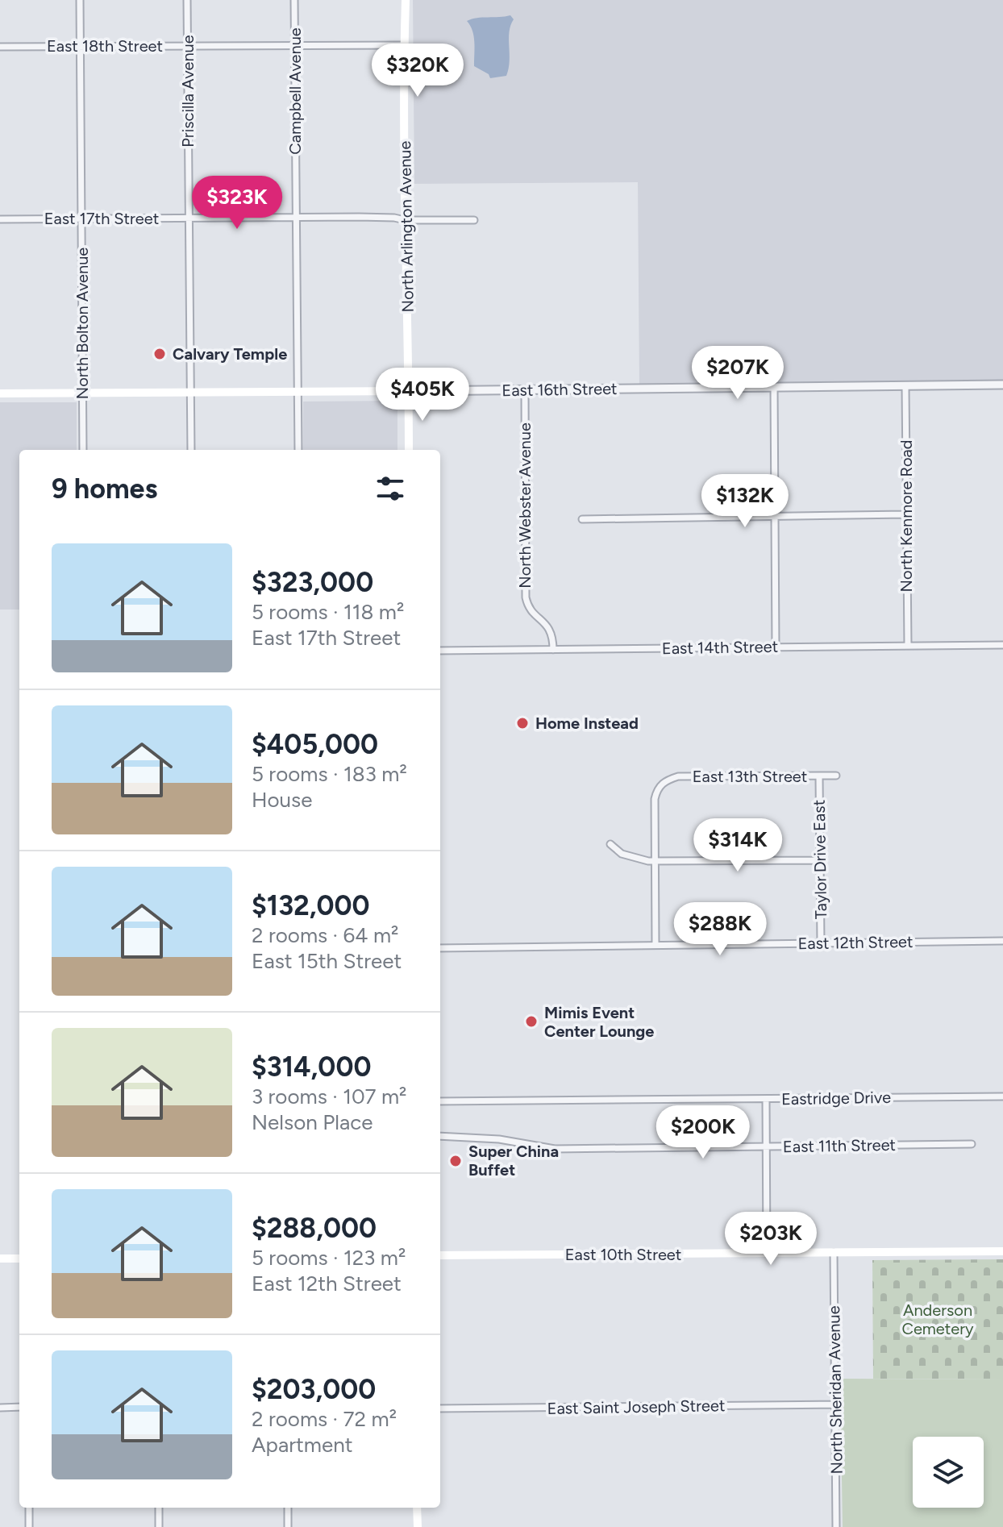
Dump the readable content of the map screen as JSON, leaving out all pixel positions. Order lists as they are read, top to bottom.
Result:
{
  "streets": {
    "main road": ["North Arlington Avenue", "East 16th Street", "East 10th Street"],
    "street": [
      "East 18th Street",
      "Priscilla Avenue",
      "Campbell Avenue",
      "East 17th Street",
      "North Bolton Avenue",
      "North Webster Avenue",
      "North Kenmore Road",
      "East 14th Street",
      "East 13th Street",
      "Taylor Drive East",
      "East 12th Street",
      "Eastridge Drive",
      "East 11th Street",
      "North Sheridan Avenue",
      "East Saint Joseph Street"
    ]
  },
  "crossings": [
    ["East 18th Street", "Priscilla Avenue"],
    ["East 18th Street", "Campbell Avenue"],
    ["East 18th Street", "North Arlington Avenue"],
    ["East 18th Street", "North Bolton Avenue"],
    ["Priscilla Avenue", "East 17th Street"],
    ["Priscilla Avenue", "East 16th Street"],
    ["Campbell Avenue", "East 17th Street"],
    ["Campbell Avenue", "East 16th Street"],
    ["East 17th Street", "North Arlington Avenue"],
    ["East 17th Street", "North Bolton Avenue"],
    ["North Arlington Avenue", "East 16th Street"],
    ["North Bolton Avenue", "East 16th Street"],
    ["East 16th Street", "North Webster Avenue"],
    ["East 16th Street", "North Kenmore Road"],
    ["North Webster Avenue", "East 14th Street"],
    ["North Kenmore Road", "East 14th Street"],
    ["East 13th Street", "Taylor Drive East"],
    ["Taylor Drive East", "East 12th Street"],
    ["East 10th Street", "North Sheridan Avenue"],
    ["North Sheridan Avenue", "East Saint Joseph Street"]
  ],
  "parks": ["Anderson Cemetery"],
  "places": [
    "Calvary Temple",
    "Home Instead",
    "Mimis Event Center Lounge",
    "Super China Buffet"
  ],
  "page": {
    "price": [
      "$320K",
      "$323K",
      "$207K",
      "$405K",
      "$132K",
      "$314K",
      "$288K",
      "$200K",
      "$203K"
    ],
    "heading": "9 homes",
    "list": [
      {
        "name": "$323,000",
        "note": "5 rooms · 118 m² · East 17th Street"
      },
      {
        "name": "$405,000",
        "note": "5 rooms · 183 m² · House"
      },
      {
        "name": "$132,000",
        "note": "2 rooms · 64 m² · East 15th Street"
      },
      {
        "name": "$314,000",
        "note": "3 rooms · 107 m² · Nelson Place"
      },
      {
        "name": "$288,000",
        "note": "5 rooms · 123 m² · East 12th Street"
      },
      {
        "name": "$203,000",
        "note": "2 rooms · 72 m² · Apartment"
      }
    ]
  }
}
